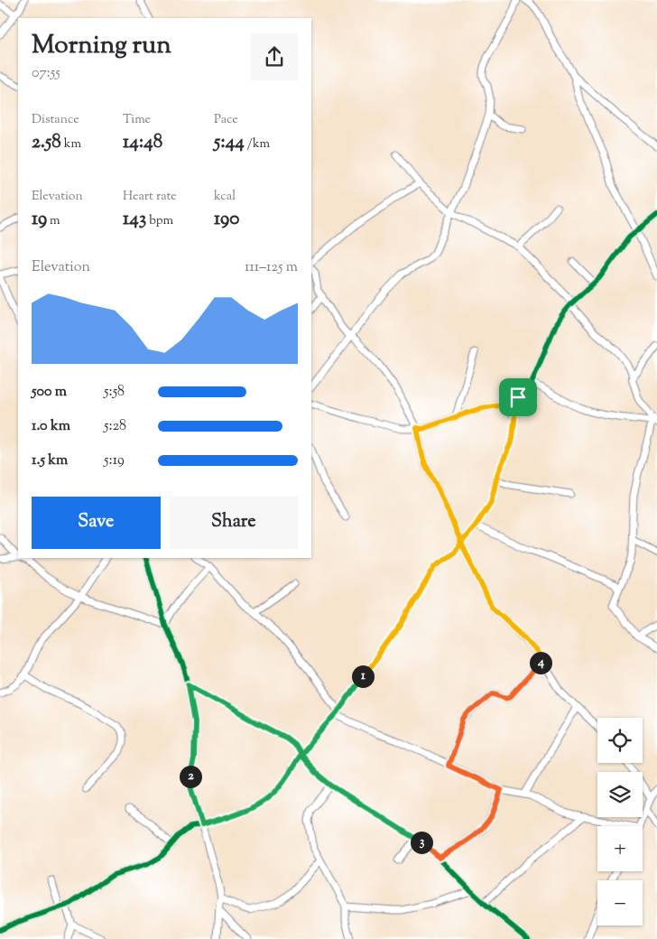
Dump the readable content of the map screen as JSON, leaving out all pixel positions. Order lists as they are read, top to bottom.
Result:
{
  "page": {
    "heading": ["Morning run", "07:55"],
    "stats": [
      ["Distance", "2.58 km"],
      ["Time", "14:48"],
      ["Pace", "5:44 /km"],
      ["Elevation", "19 m"],
      ["Heart rate", "143 bpm"],
      ["kcal", "190"]
    ],
    "chart": ["Elevation", "111–125 m"],
    "list": [
      {
        "name": "500 m",
        "note": "5:58"
      },
      {
        "name": "1.0 km",
        "note": "5:28"
      },
      {
        "name": "1.5 km",
        "note": "5:19"
      }
    ],
    "buttons": ["Save", "Share"],
    "pins": [
      "4",
      "1",
      "2",
      "3"
    ],
    "map_buttons": ["+", "−"]
  }
}
